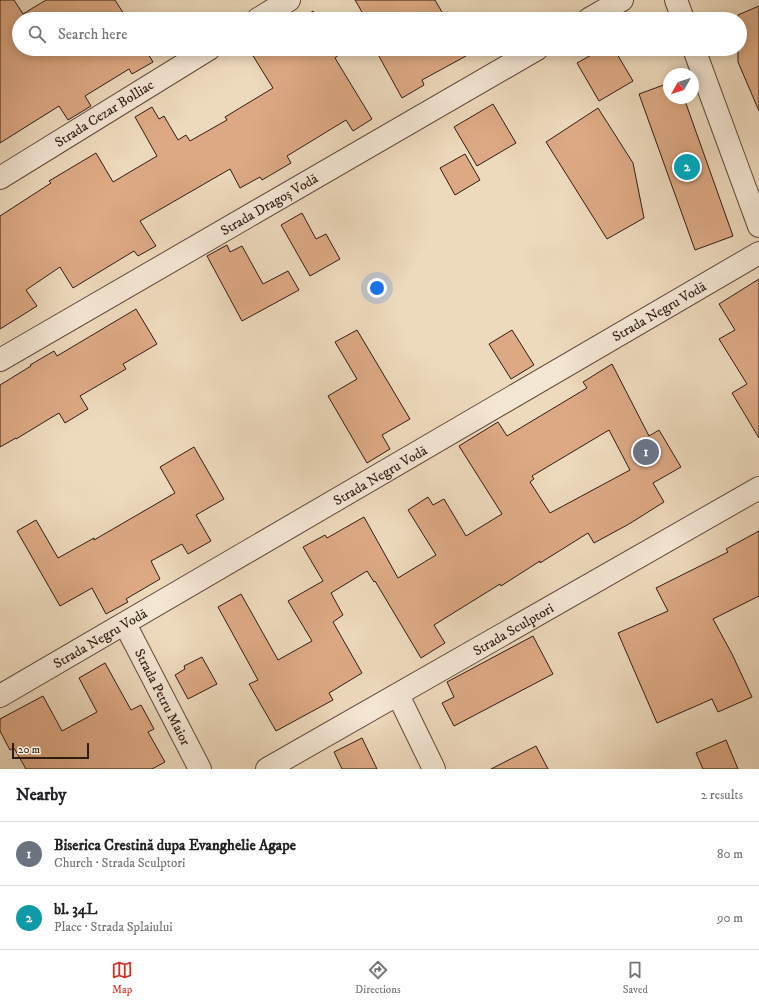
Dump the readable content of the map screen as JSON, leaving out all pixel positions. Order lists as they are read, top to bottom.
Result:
{
  "streets": {
    "street": [
      "Strada Cezar Bolliac",
      "Strada Dragoș Vodă",
      "Strada Negru Vodă",
      "Strada Sculptori",
      "Strada Petru Maior"
    ]
  },
  "crossings": [
    ["Strada Negru Vodă", "Strada Petru Maior"]
  ],
  "scale_bar": "20 m",
  "north": "bottom left",
  "page": {
    "search": "Search here",
    "pins": ["2", "1"],
    "scale": "20 m",
    "heading": ["Nearby", "2 results"],
    "list": [
      {
        "mark": "1",
        "name": "Biserica Crestină dupa Evanghelie Agape",
        "note": "Church · Strada Sculptori",
        "value": "80 m"
      },
      {
        "mark": "2",
        "name": "bl. 34L",
        "note": "Place · Strada Splaiului",
        "value": "90 m"
      }
    ],
    "nav": ["Map", "Directions", "Saved"]
  }
}
